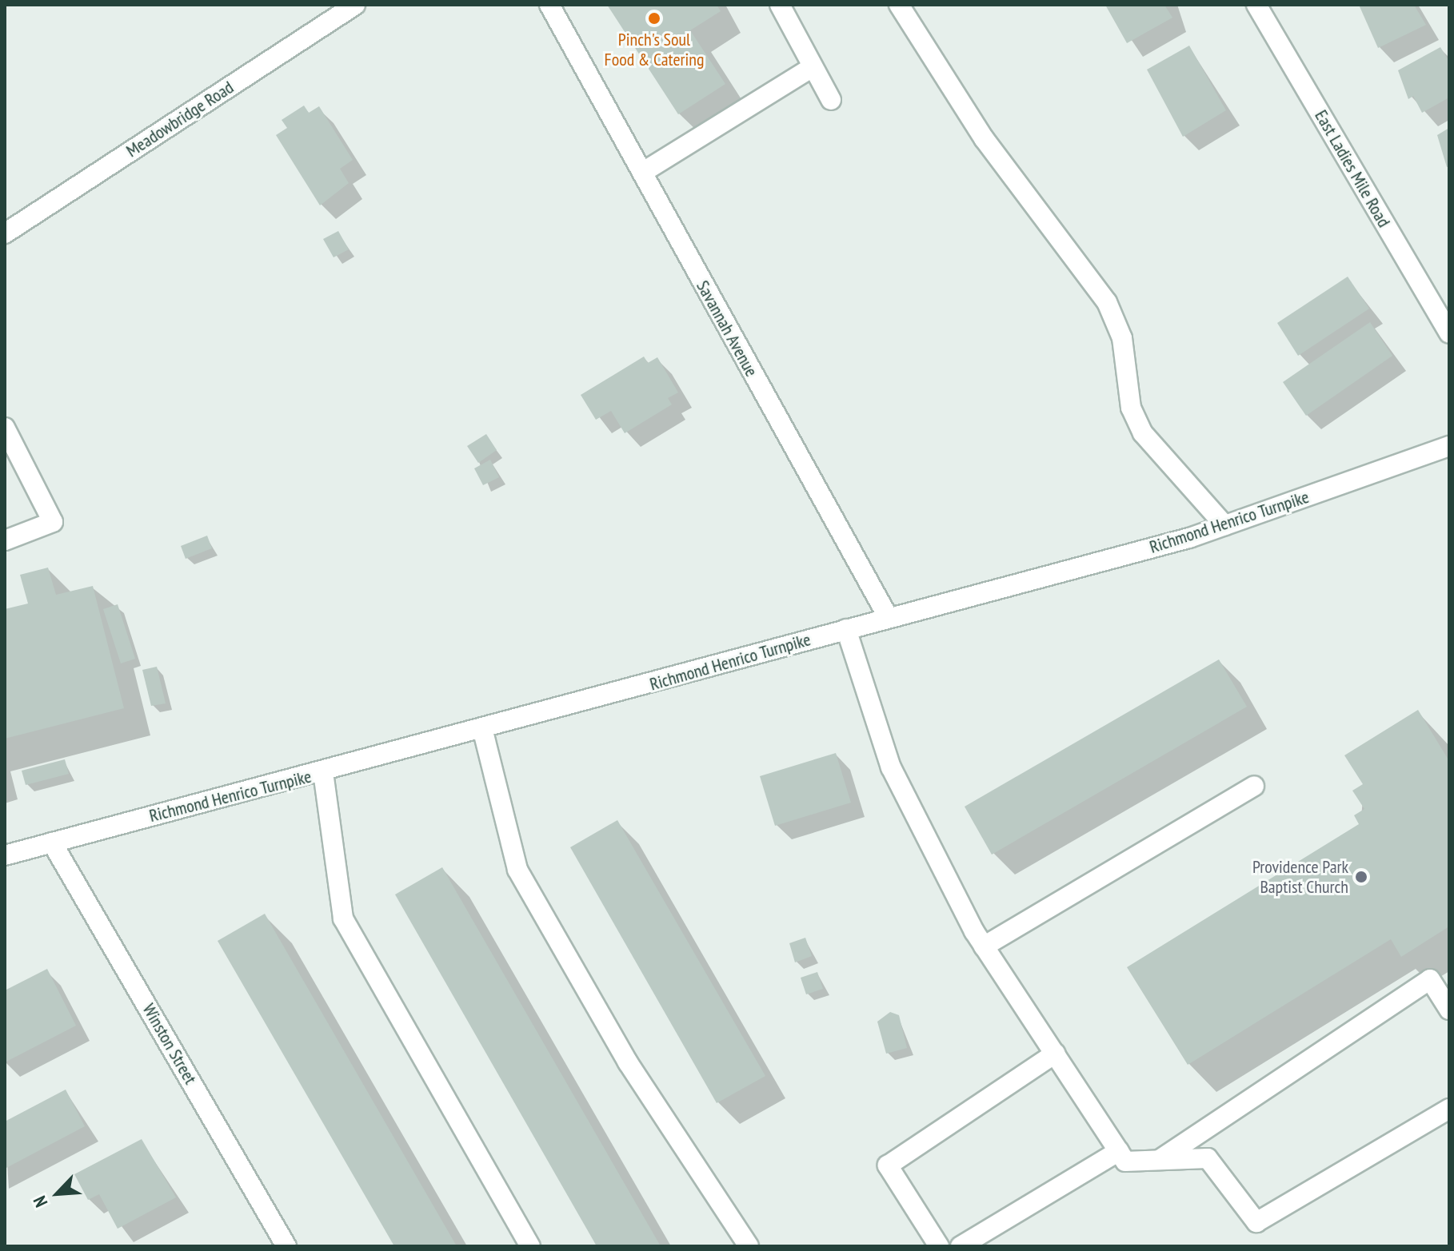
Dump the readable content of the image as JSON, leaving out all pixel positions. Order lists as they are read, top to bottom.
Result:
{
  "streets": {
    "street": [
      "Meadowbridge Road",
      "East Ladies Mile Road",
      "Savannah Avenue",
      "Richmond Henrico Turnpike",
      "Winston Street"
    ]
  },
  "crossings": [
    ["Savannah Avenue", "Richmond Henrico Turnpike"],
    ["Richmond Henrico Turnpike", "Winston Street"]
  ],
  "places": ["Pinch's Soul Food & Catering", "Providence Park Baptist Church"],
  "north": "bottom left"
}
